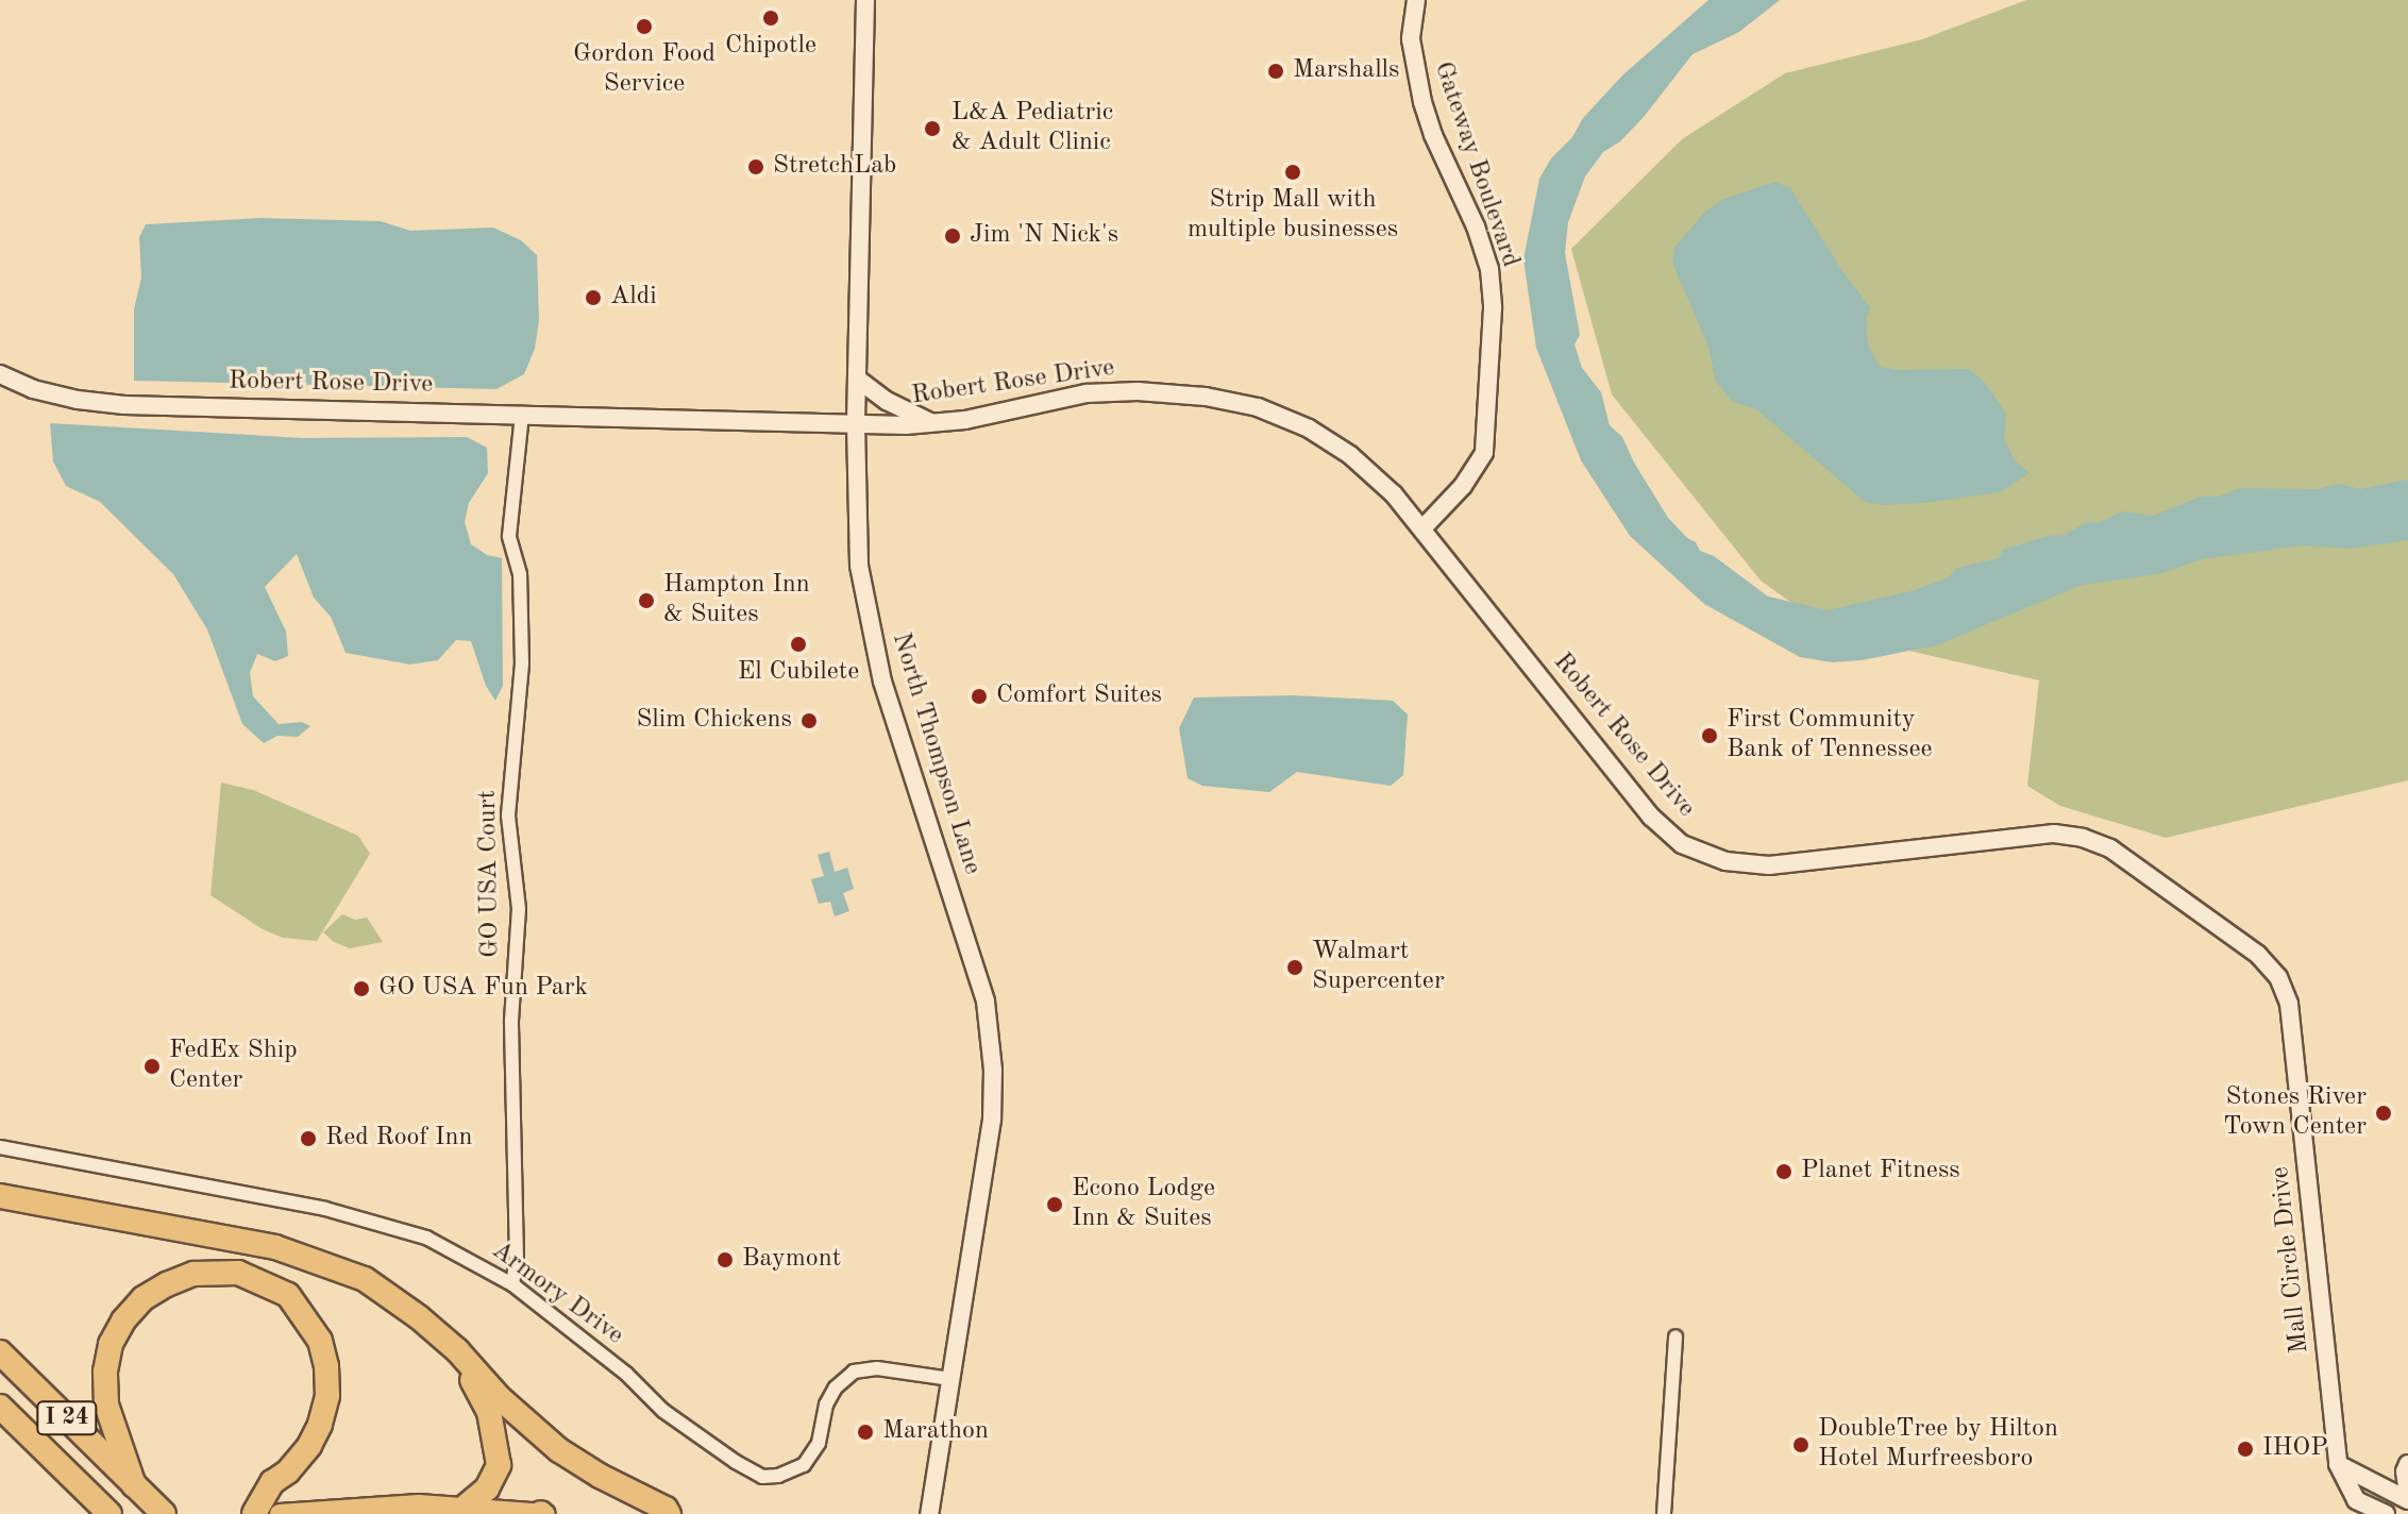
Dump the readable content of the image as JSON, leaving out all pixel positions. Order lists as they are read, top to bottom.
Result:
{
  "streets": {
    "highway": ["I 24"],
    "street": [
      "Gateway Boulevard",
      "Robert Rose Drive",
      "North Thompson Lane",
      "GO USA Court",
      "Mall Circle Drive",
      "Armory Drive"
    ]
  },
  "crossings": [
    ["Gateway Boulevard", "Robert Rose Drive"],
    ["Robert Rose Drive", "North Thompson Lane"],
    ["Robert Rose Drive", "GO USA Court"],
    ["Robert Rose Drive", "Mall Circle Drive"],
    ["North Thompson Lane", "Armory Drive"],
    ["GO USA Court", "Armory Drive"]
  ],
  "places": [
    "Chipotle",
    "Gordon Food Service",
    "Marshalls",
    "L&A Pediatric & Adult Clinic",
    "StretchLab",
    "Strip Mall with multiple businesses",
    "Jim 'N Nick's",
    "Aldi",
    "Hampton Inn & Suites",
    "El Cubilete",
    "Comfort Suites",
    "Slim Chickens",
    "First Community Bank of Tennessee",
    "Walmart Supercenter",
    "GO USA Fun Park",
    "FedEx Ship Center",
    "Stones River Town Center",
    "Red Roof Inn",
    "Planet Fitness",
    "Econo Lodge Inn & Suites",
    "Baymont",
    "Marathon",
    "DoubleTree by Hilton Hotel Murfreesboro",
    "IHOP"
  ]
}
